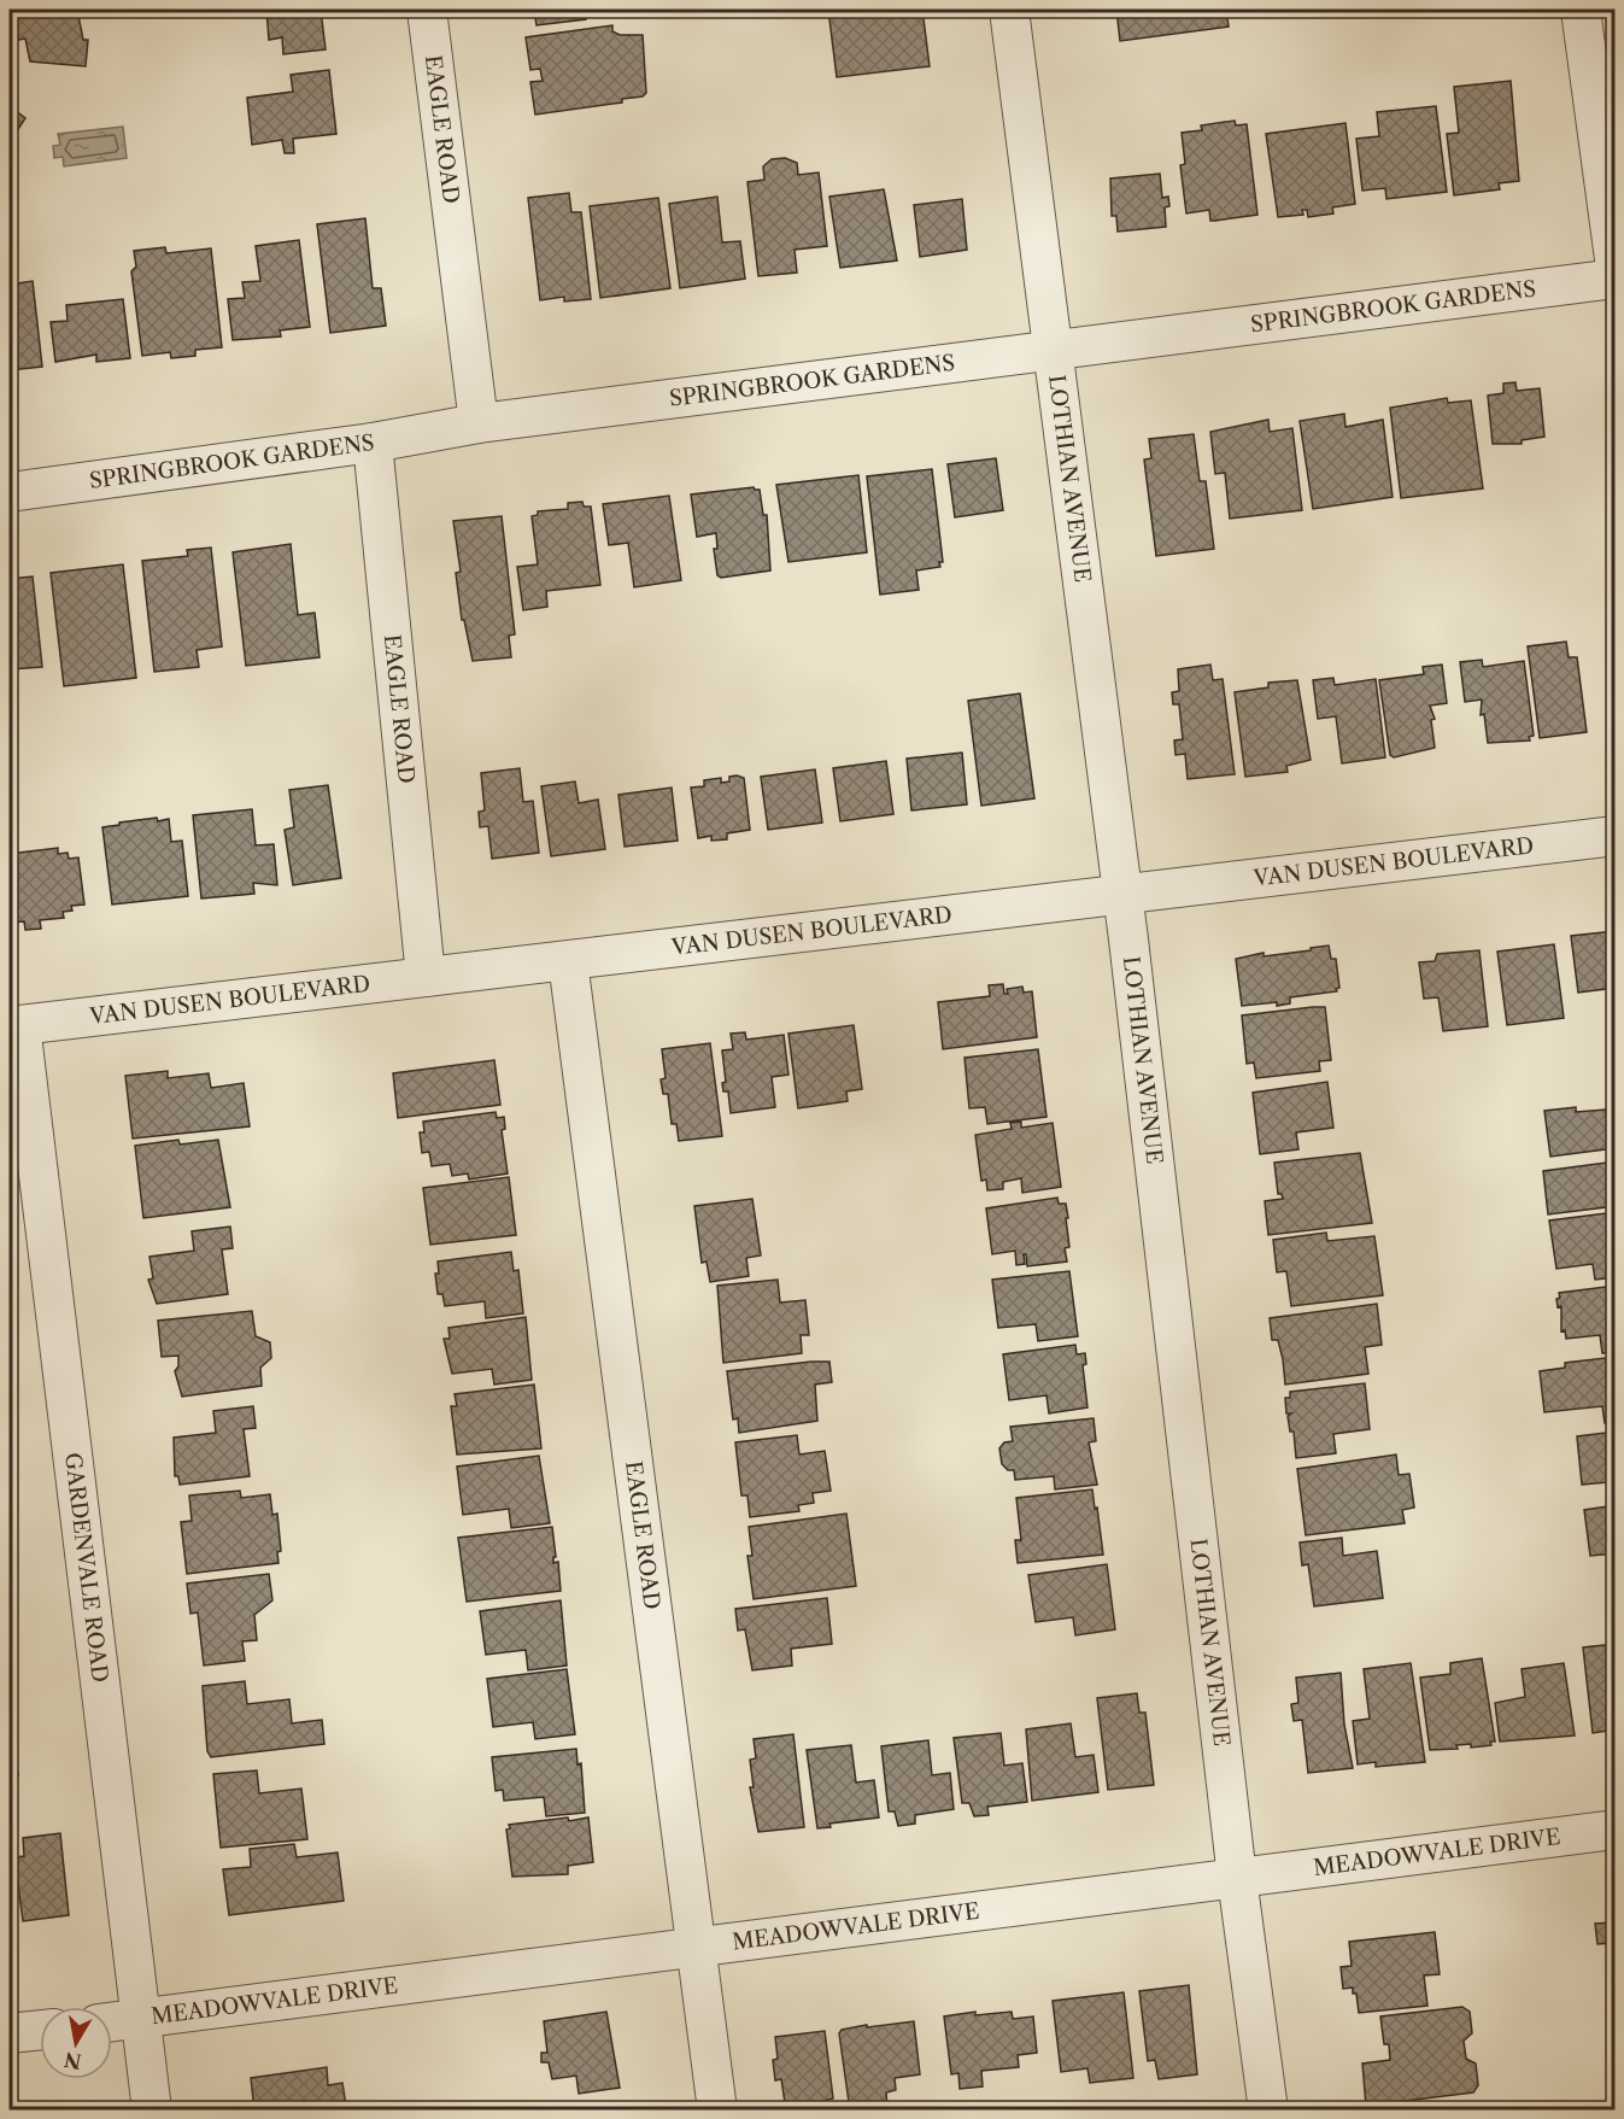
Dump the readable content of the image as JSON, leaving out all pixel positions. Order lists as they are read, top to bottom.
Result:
{
  "streets": {
    "street": [
      "EAGLE ROAD",
      "SPRINGBROOK GARDENS",
      "LOTHIAN AVENUE",
      "VAN DUSEN BOULEVARD",
      "GARDENVALE ROAD",
      "MEADOWVALE DRIVE"
    ]
  },
  "crossings": [
    ["EAGLE ROAD", "SPRINGBROOK GARDENS"],
    ["EAGLE ROAD", "VAN DUSEN BOULEVARD"],
    ["EAGLE ROAD", "MEADOWVALE DRIVE"],
    ["SPRINGBROOK GARDENS", "LOTHIAN AVENUE"],
    ["LOTHIAN AVENUE", "VAN DUSEN BOULEVARD"],
    ["LOTHIAN AVENUE", "MEADOWVALE DRIVE"],
    ["VAN DUSEN BOULEVARD", "GARDENVALE ROAD"],
    ["GARDENVALE ROAD", "MEADOWVALE DRIVE"]
  ],
  "north": "bottom"
}
